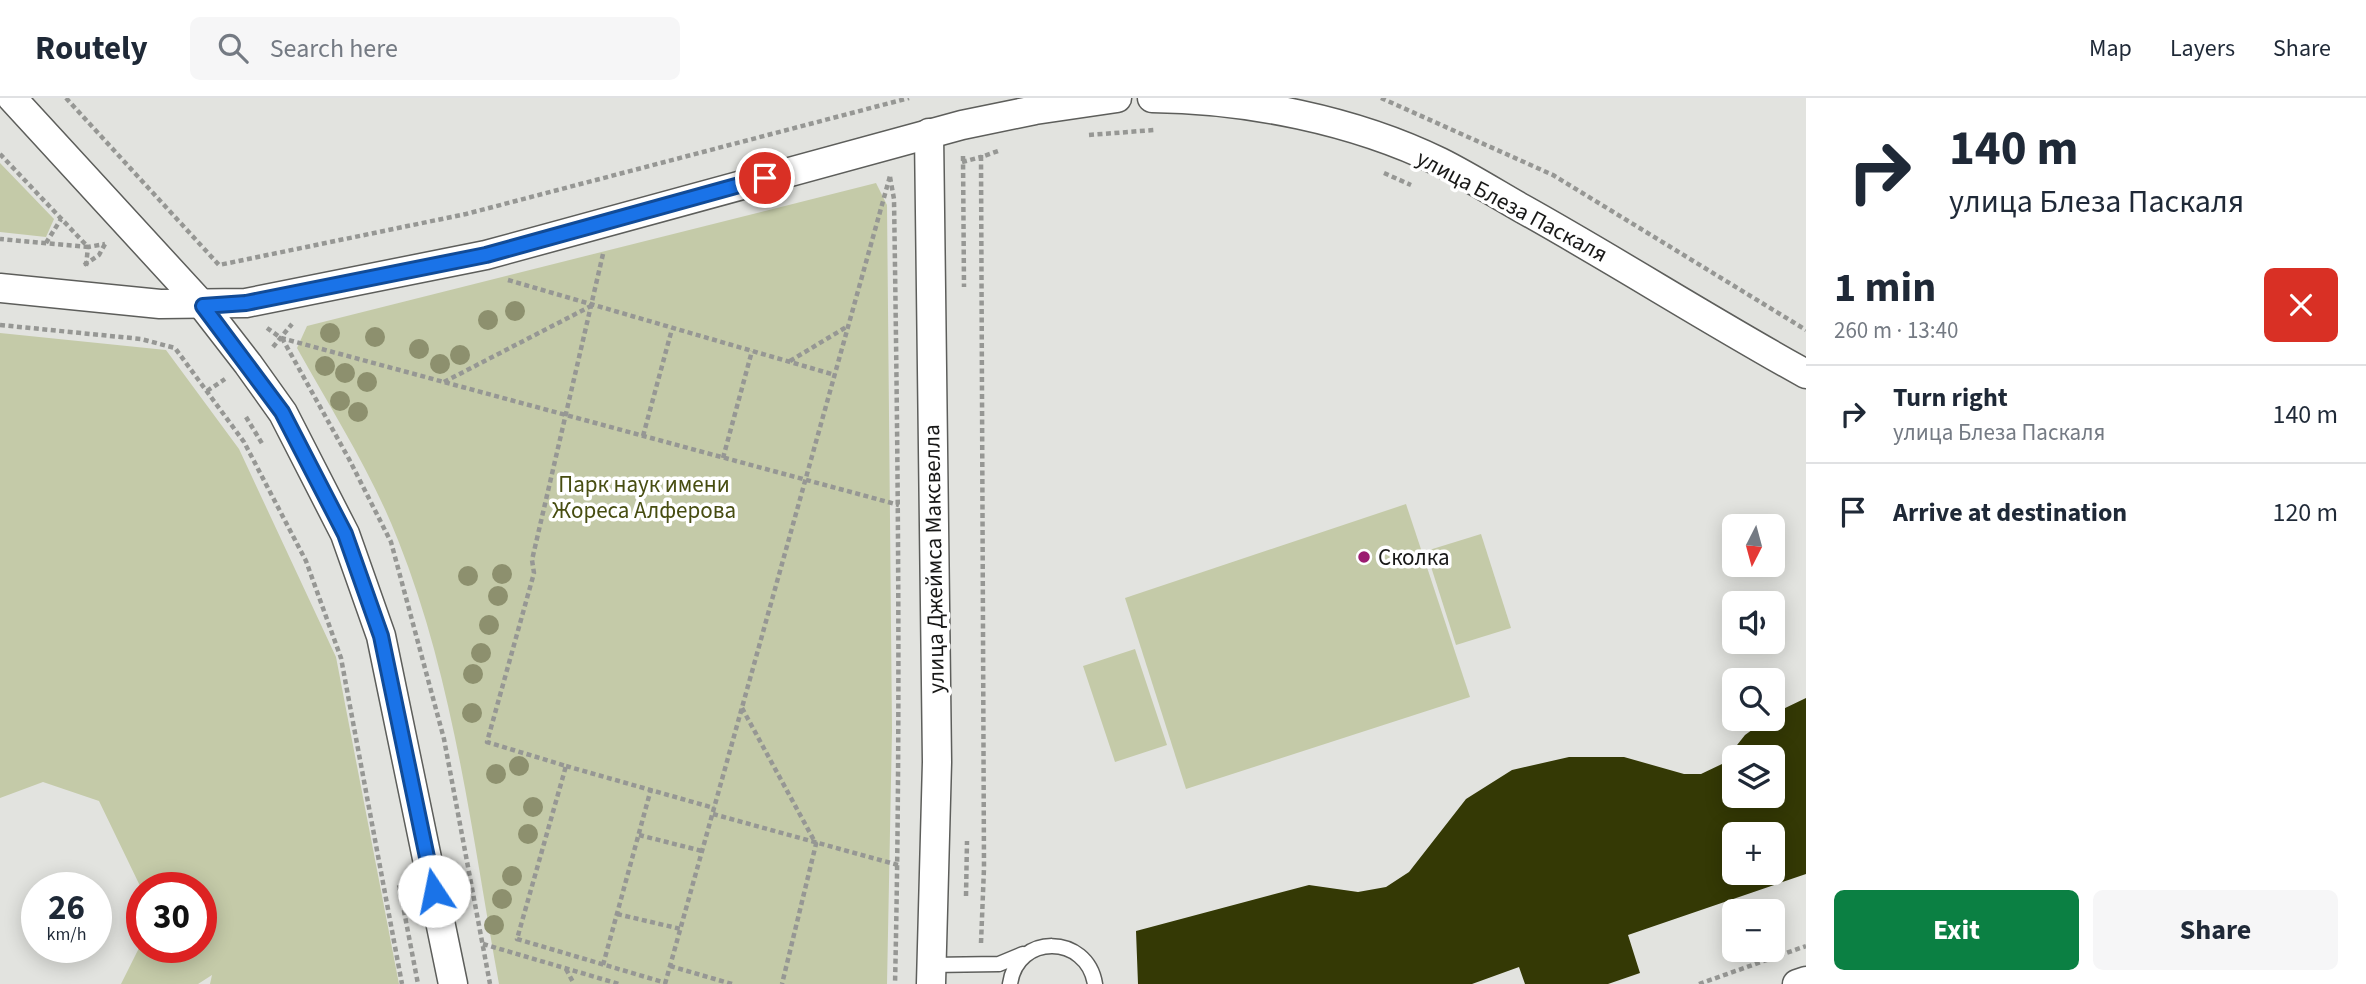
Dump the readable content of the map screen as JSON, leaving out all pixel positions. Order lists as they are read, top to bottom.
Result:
{
  "streets": {
    "street": ["улица Блеза Паскаля", "улица Джеймса Максвелла"]
  },
  "parks": ["Парк наук имени Жореса Алферова"],
  "places": ["Сколка"],
  "north": "bottom",
  "page": {
    "header": "Routely",
    "search": "Search here",
    "nav": ["Map", "Layers", "Share"],
    "turn": ["140 m", "улица Блеза Паскаля"],
    "heading": ["1 min", "260 m · 13:40"],
    "list": [
      {
        "name": "Turn right",
        "note": "улица Блеза Паскаля",
        "value": "140 m"
      },
      {
        "name": "Arrive at destination",
        "value": "120 m"
      }
    ],
    "map_buttons": ["+", "−"],
    "speed": "26 km/h",
    "limit": "30",
    "buttons": ["Exit", "Share"]
  }
}
